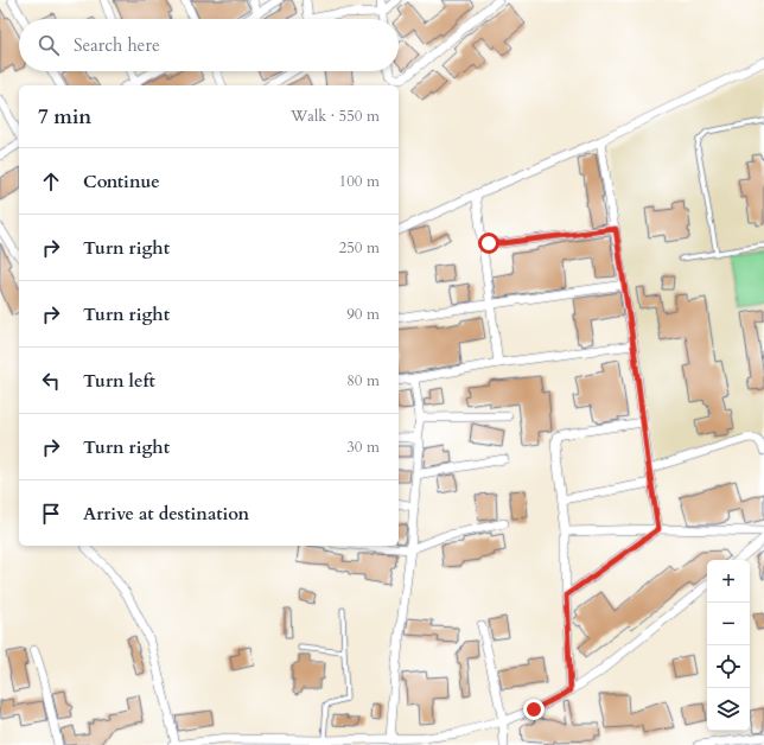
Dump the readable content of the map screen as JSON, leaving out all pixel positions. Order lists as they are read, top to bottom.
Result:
{
  "page": {
    "search": "Search here",
    "heading": ["7 min", "Walk · 550 m"],
    "list": [
      ["Continue", "100 m"],
      ["Turn right", "250 m"],
      ["Turn right", "90 m"],
      ["Turn left", "80 m"],
      ["Turn right", "30 m"],
      "Arrive at destination"
    ],
    "map_buttons": ["+", "−"]
  }
}
